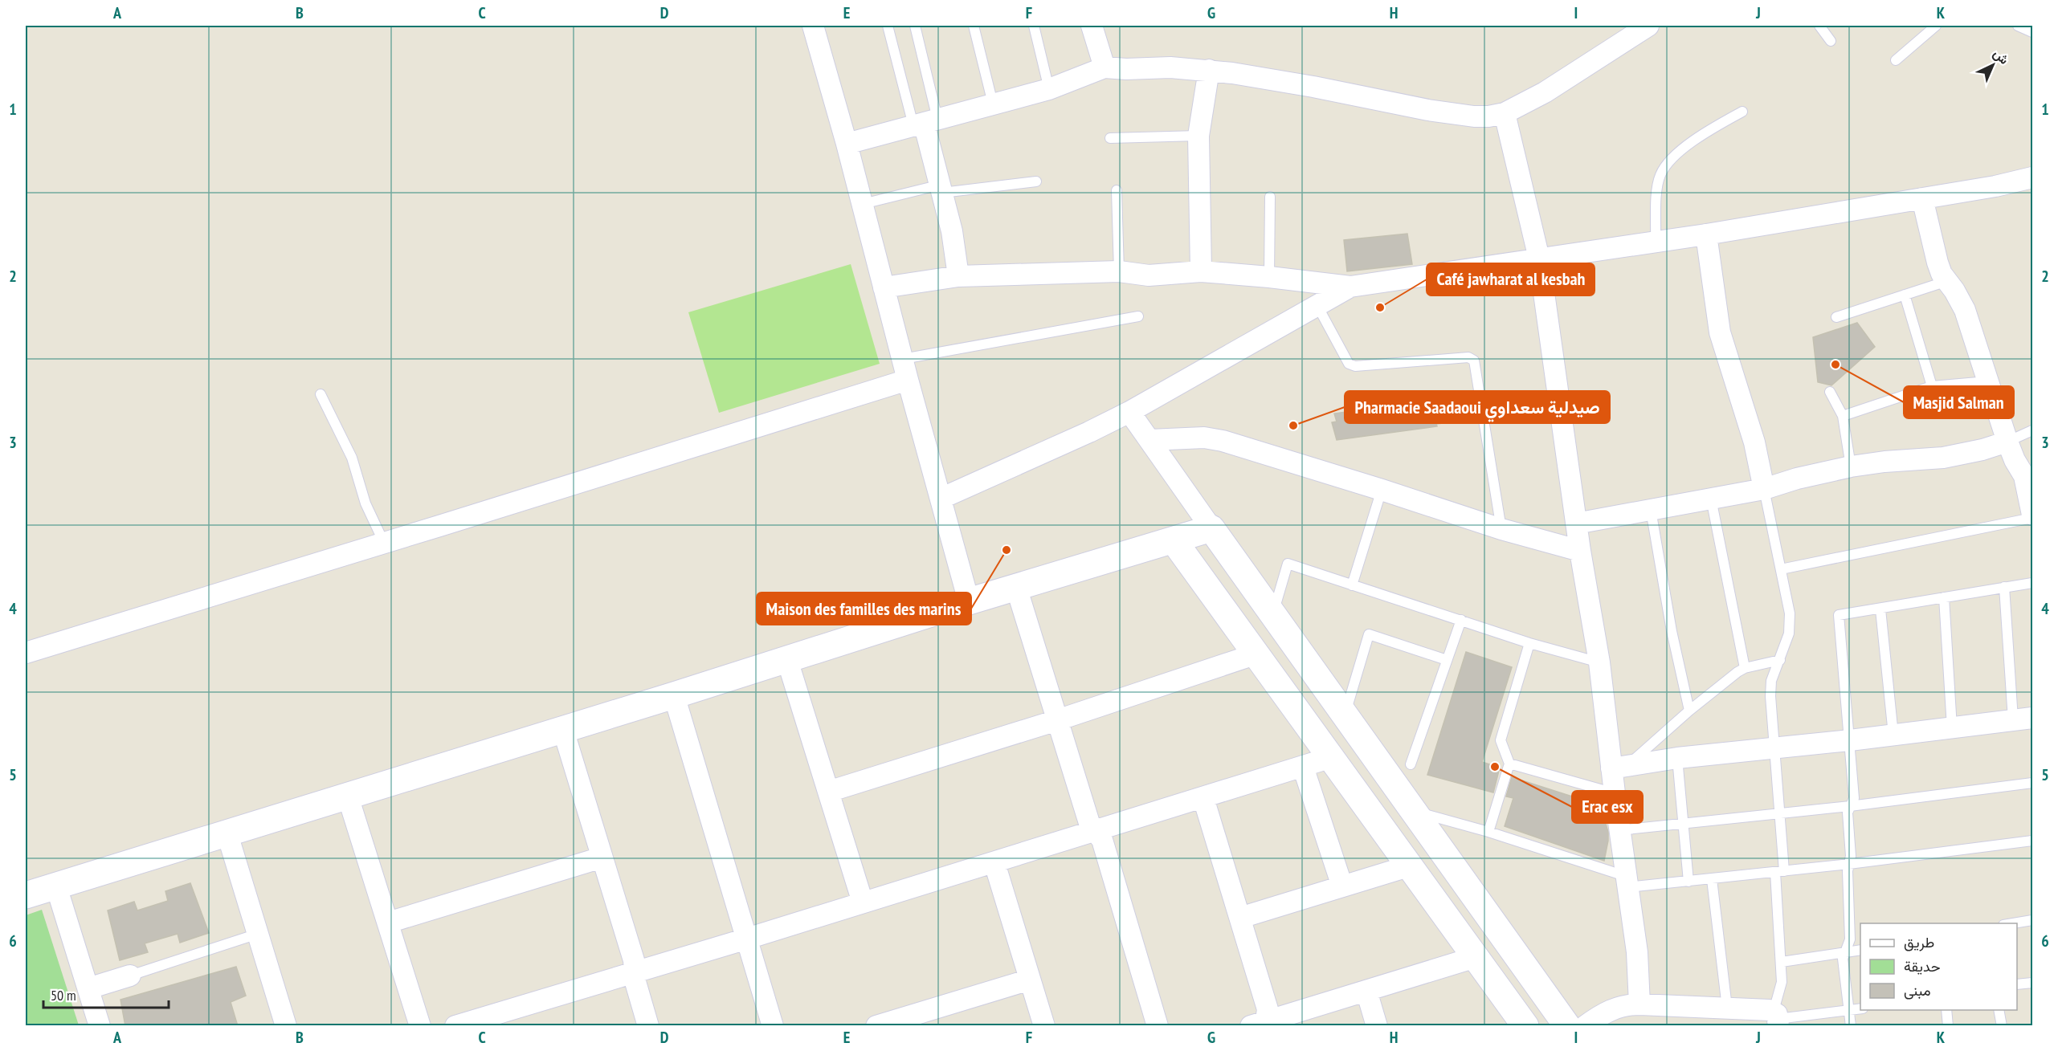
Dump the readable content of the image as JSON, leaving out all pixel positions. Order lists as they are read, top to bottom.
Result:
{
  "places": [
    "Café jawharat al kesbah",
    "Masjid Salman",
    "Pharmacie Saadaoui صيدلية سعداوي",
    "Maison des familles des marins",
    "Erac esx"
  ],
  "legend": ["طريق", "حديقة", "مبنى"],
  "scale_bar": "50 m",
  "north": "top right",
  "grid": {
    "columns": [
      "A",
      "B",
      "C",
      "D",
      "E",
      "F",
      "G",
      "H",
      "I",
      "J",
      "K"
    ],
    "rows": [
      "1",
      "2",
      "3",
      "4",
      "5",
      "6"
    ]
  }
}
